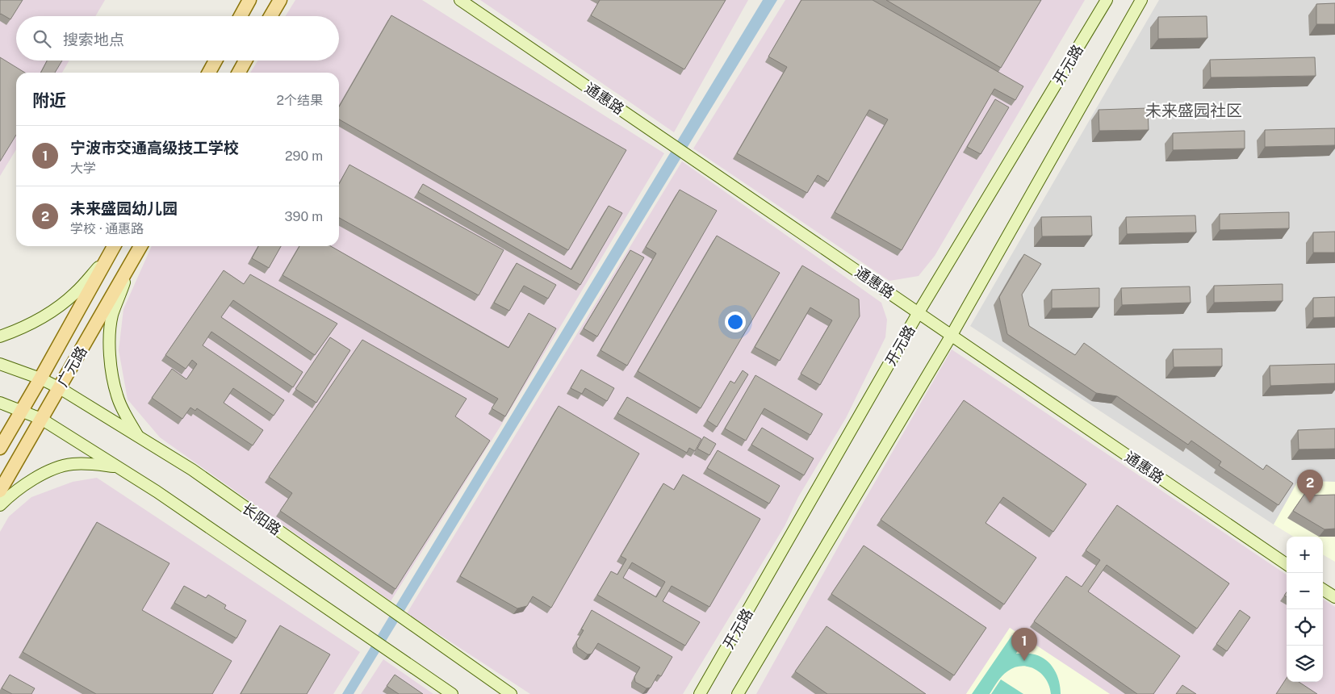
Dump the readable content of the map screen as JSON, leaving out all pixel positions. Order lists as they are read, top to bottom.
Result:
{
  "streets": {
    "main road": [
      "开元路",
      "通惠路",
      "广元路",
      "长阳路"
    ]
  },
  "crossings": [
    ["开元路", "通惠路"],
    ["广元路", "长阳路"]
  ],
  "districts": ["未来盛园社区"],
  "page": {
    "search": "搜索地点",
    "heading": ["附近", "2个结果"],
    "list": [
      {
        "mark": "1",
        "name": "宁波市交通高级技工学校",
        "note": "大学",
        "value": "290 m"
      },
      {
        "mark": "2",
        "name": "未来盛园幼儿园",
        "note": "学校 · 通惠路",
        "value": "390 m"
      }
    ],
    "pins": ["2", "1"],
    "map_buttons": ["+", "−"]
  }
}
